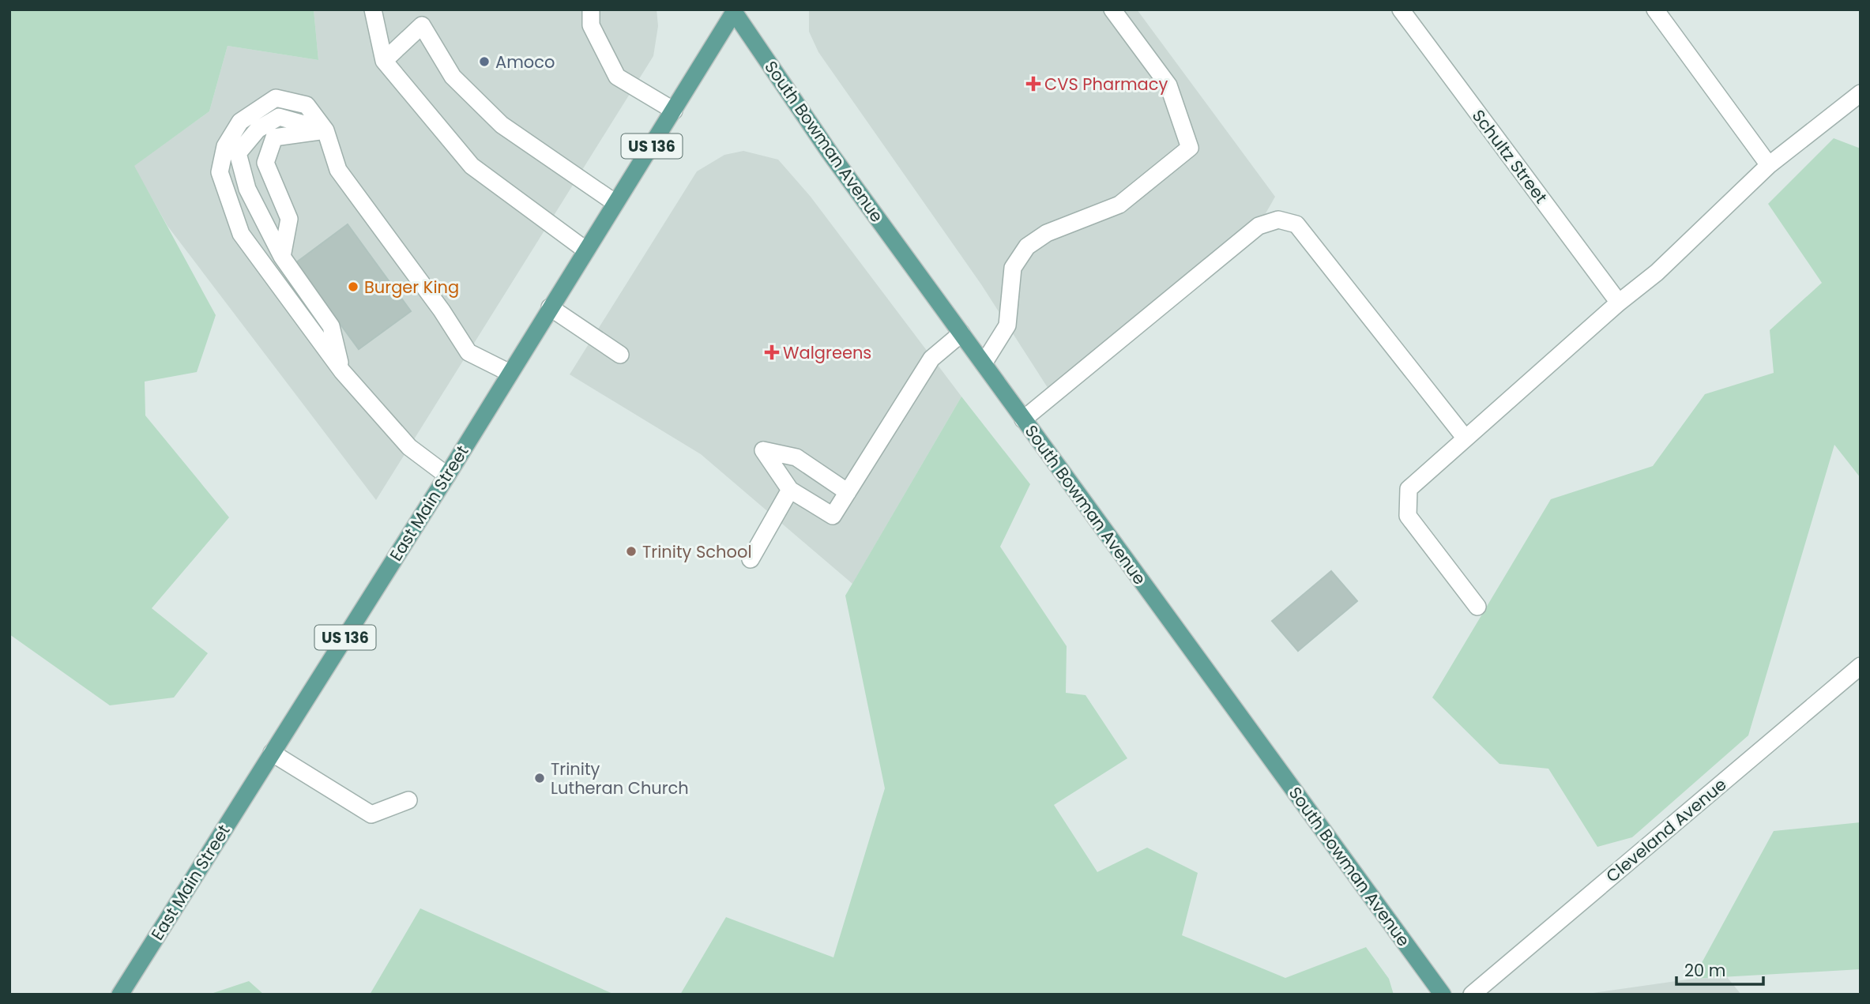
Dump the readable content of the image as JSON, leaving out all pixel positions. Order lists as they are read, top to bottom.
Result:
{
  "streets": {
    "main road": ["South Bowman Avenue", "US 136", "East Main Street"],
    "street": ["Schultz Street", "Cleveland Avenue"]
  },
  "crossings": [
    ["South Bowman Avenue", "East Main Street"]
  ],
  "places": {
    "other": [
      "Amoco",
      "Burger King",
      "Trinity School",
      "Trinity Lutheran Church"
    ],
    "health": ["CVS Pharmacy", "Walgreens"]
  },
  "scale_bar": "20 m"
}
